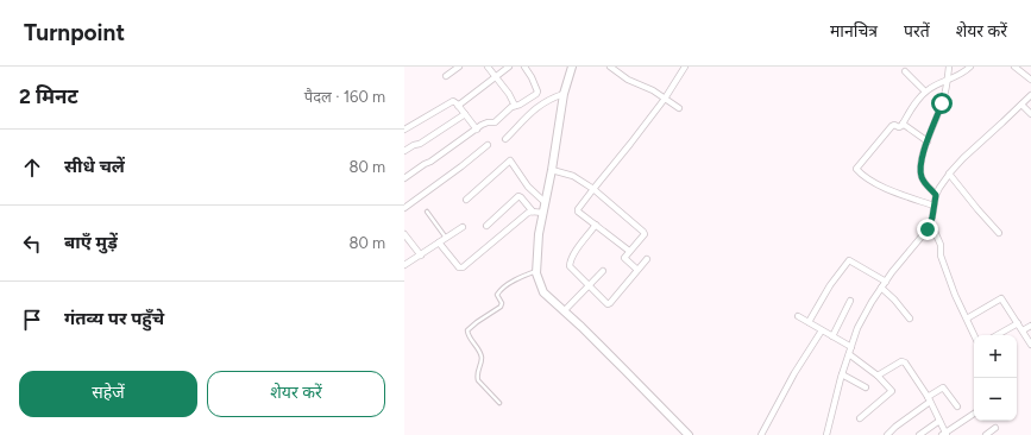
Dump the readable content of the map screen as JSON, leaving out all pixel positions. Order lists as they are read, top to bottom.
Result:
{
  "page": {
    "header": "Turnpoint",
    "nav": ["मानचित्र", "परतें", "शेयर करें"],
    "heading": ["2 मिनट", "पैदल · 160 m"],
    "list": [
      ["सीधे चलें", "80 m"],
      ["बाएँ मुड़ें", "80 m"],
      "गंतव्य पर पहुँचे"
    ],
    "map_buttons": ["+", "−"],
    "buttons": ["सहेजें", "शेयर करें"]
  }
}
